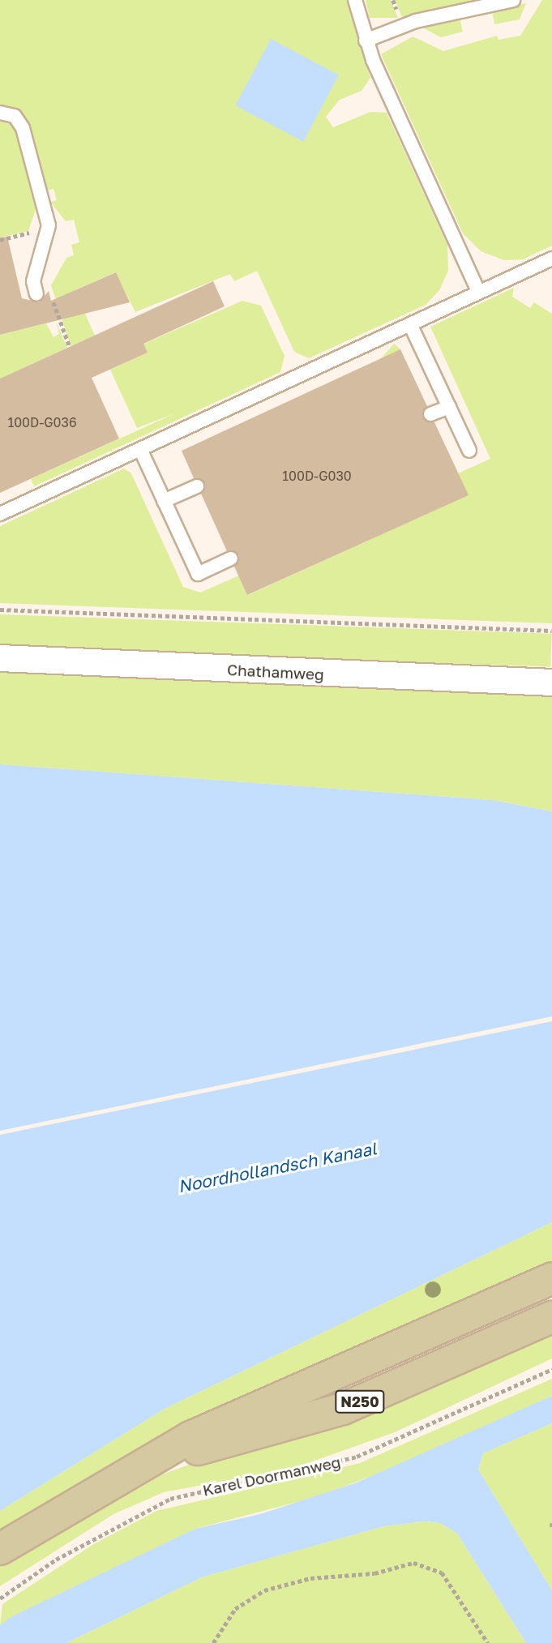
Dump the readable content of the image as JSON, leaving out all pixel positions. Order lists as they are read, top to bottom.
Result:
{
  "streets": {
    "main road": ["N250"],
    "street": ["Chathamweg"],
    "path": ["Karel Doormanweg"]
  },
  "water": ["Noordhollandsch Kanaal"],
  "house_numbers": ["100D-G036", "100D-G030"]
}
